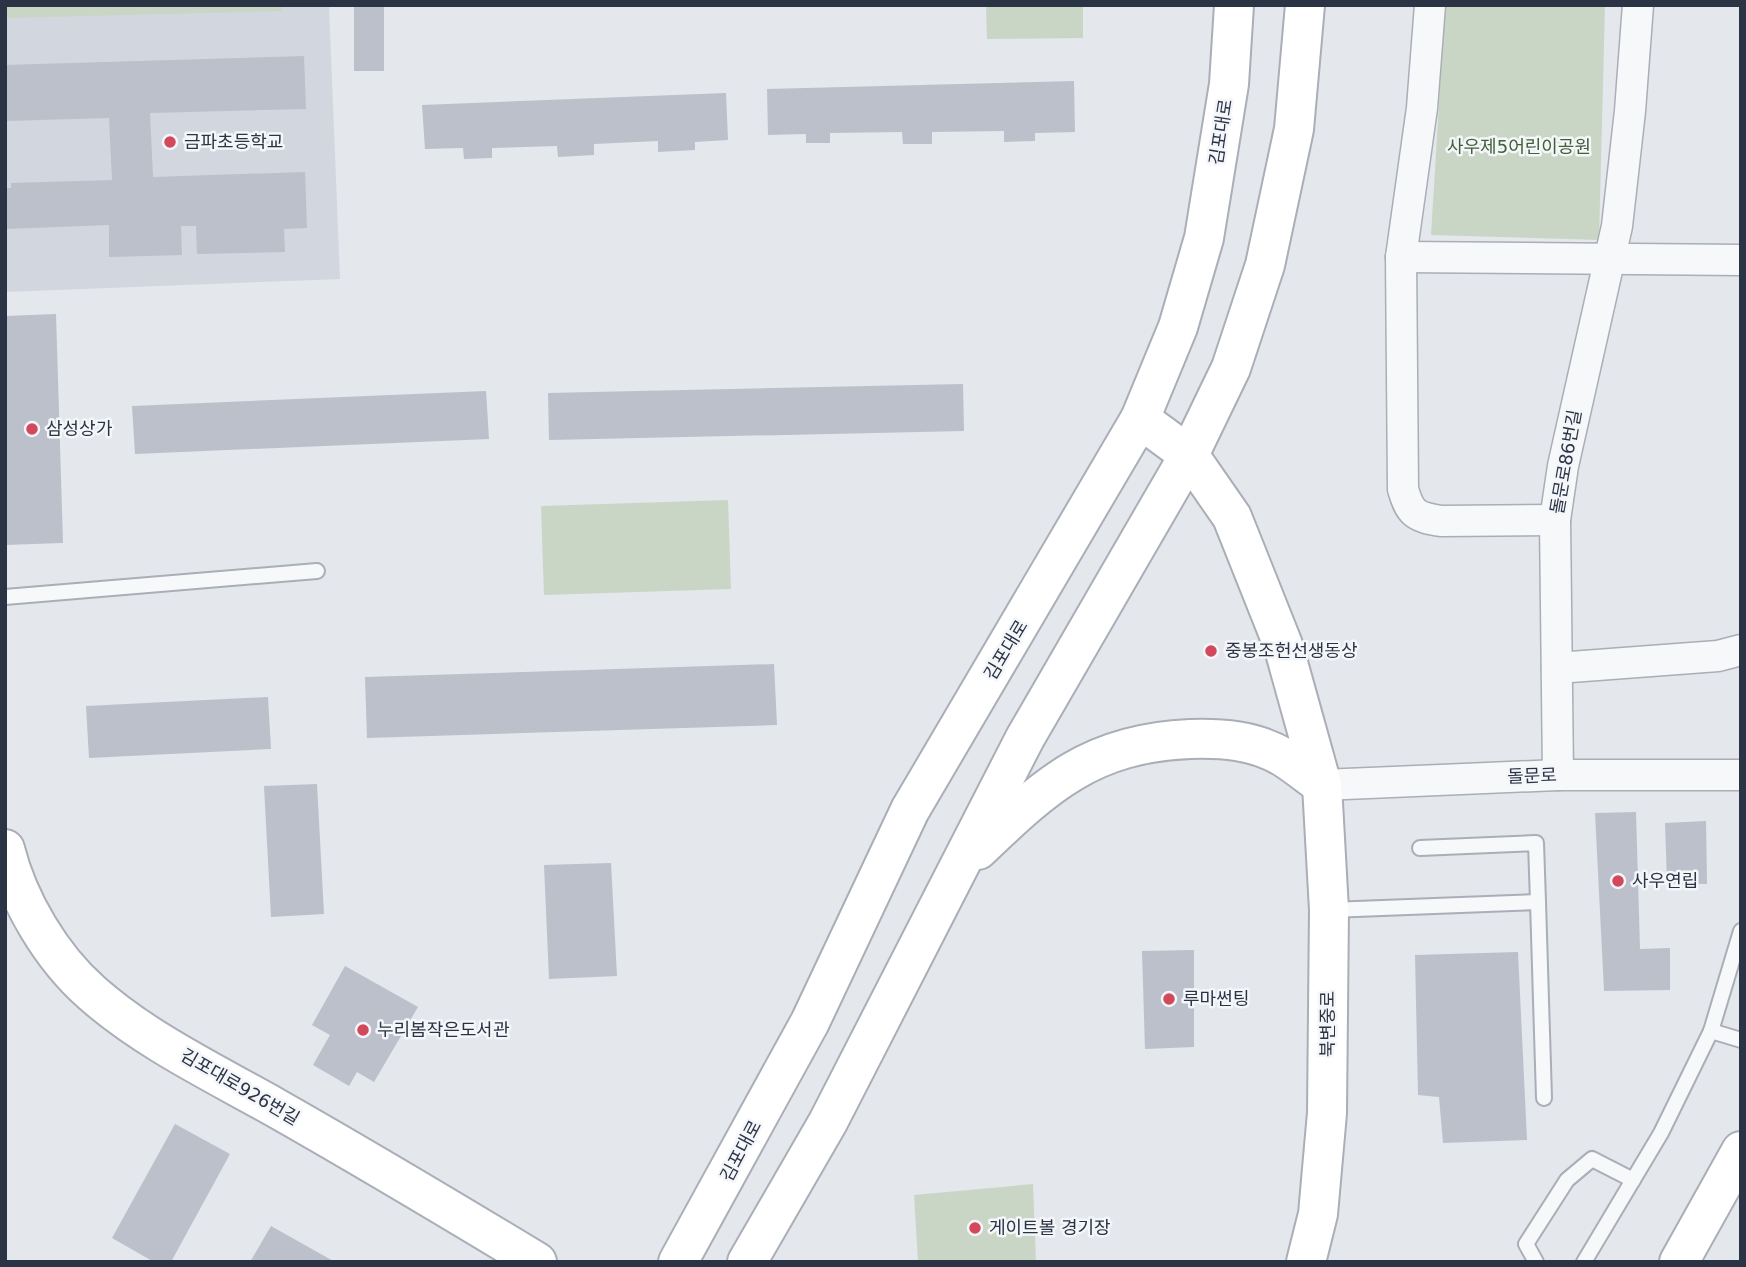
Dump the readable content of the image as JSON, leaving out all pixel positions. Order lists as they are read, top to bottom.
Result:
{
  "streets": {
    "main road": ["김포대로", "북변중로", "김포대로926번길"],
    "street": ["돌문로86번길", "돌문로"]
  },
  "crossings": [
    ["김포대로", "북변중로"],
    ["돌문로86번길", "돌문로"],
    ["돌문로", "북변중로"]
  ],
  "parks": ["사우제5어린이공원"],
  "places": [
    "금파초등학교",
    "삼성상가",
    "중봉조헌선생동상",
    "사우연립",
    "루마썬팅",
    "누리봄작은도서관",
    "게이트볼 경기장"
  ]
}
